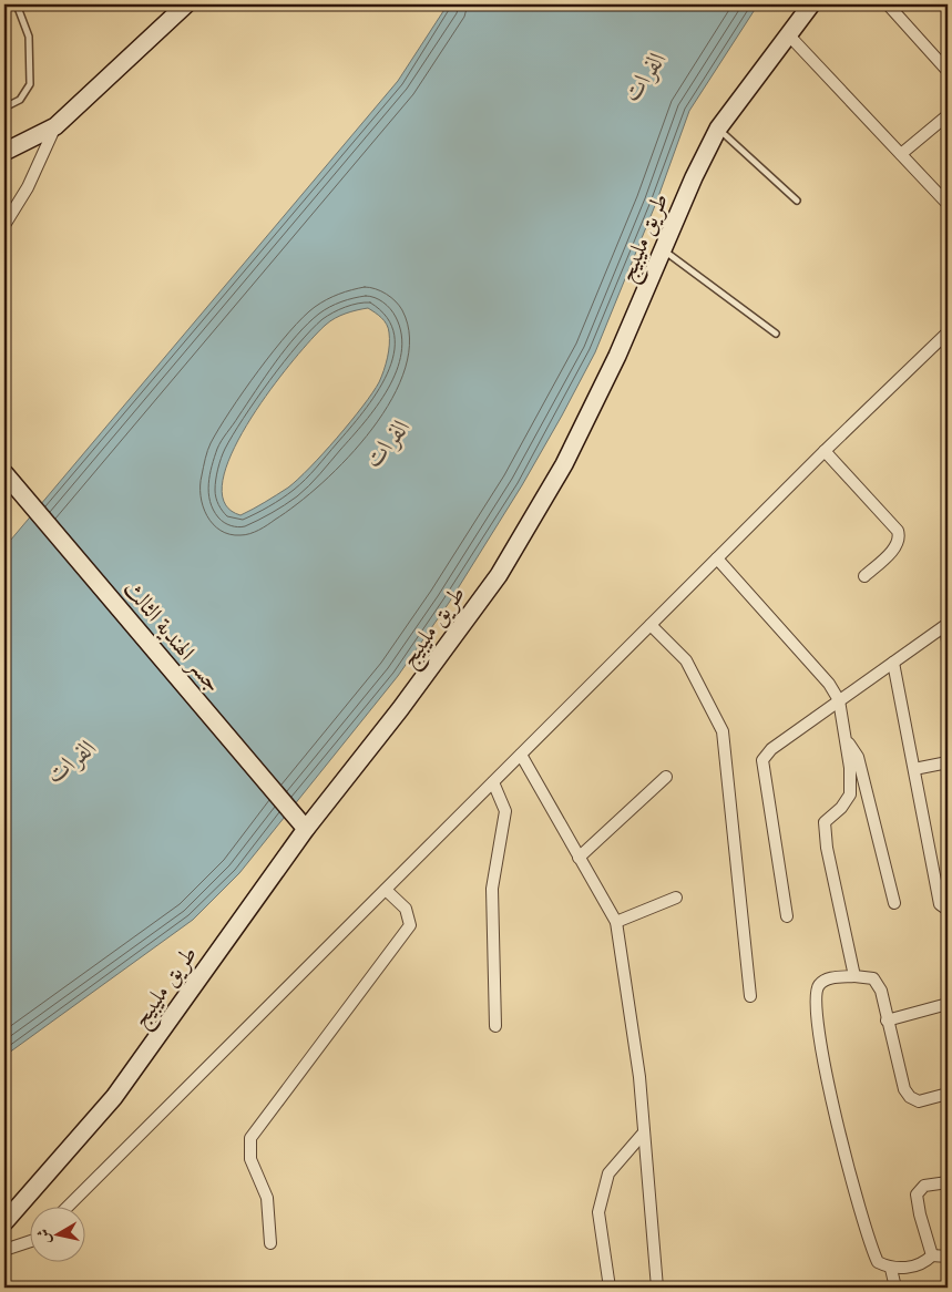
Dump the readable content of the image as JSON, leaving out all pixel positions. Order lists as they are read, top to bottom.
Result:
{
  "streets": {
    "street": ["طريق مليبيج", "جسر الهندية الثالث"]
  },
  "crossings": [
    ["طريق مليبيج", "جسر الهندية الثالث"]
  ],
  "water": ["الفرات"],
  "north": "left"
}
